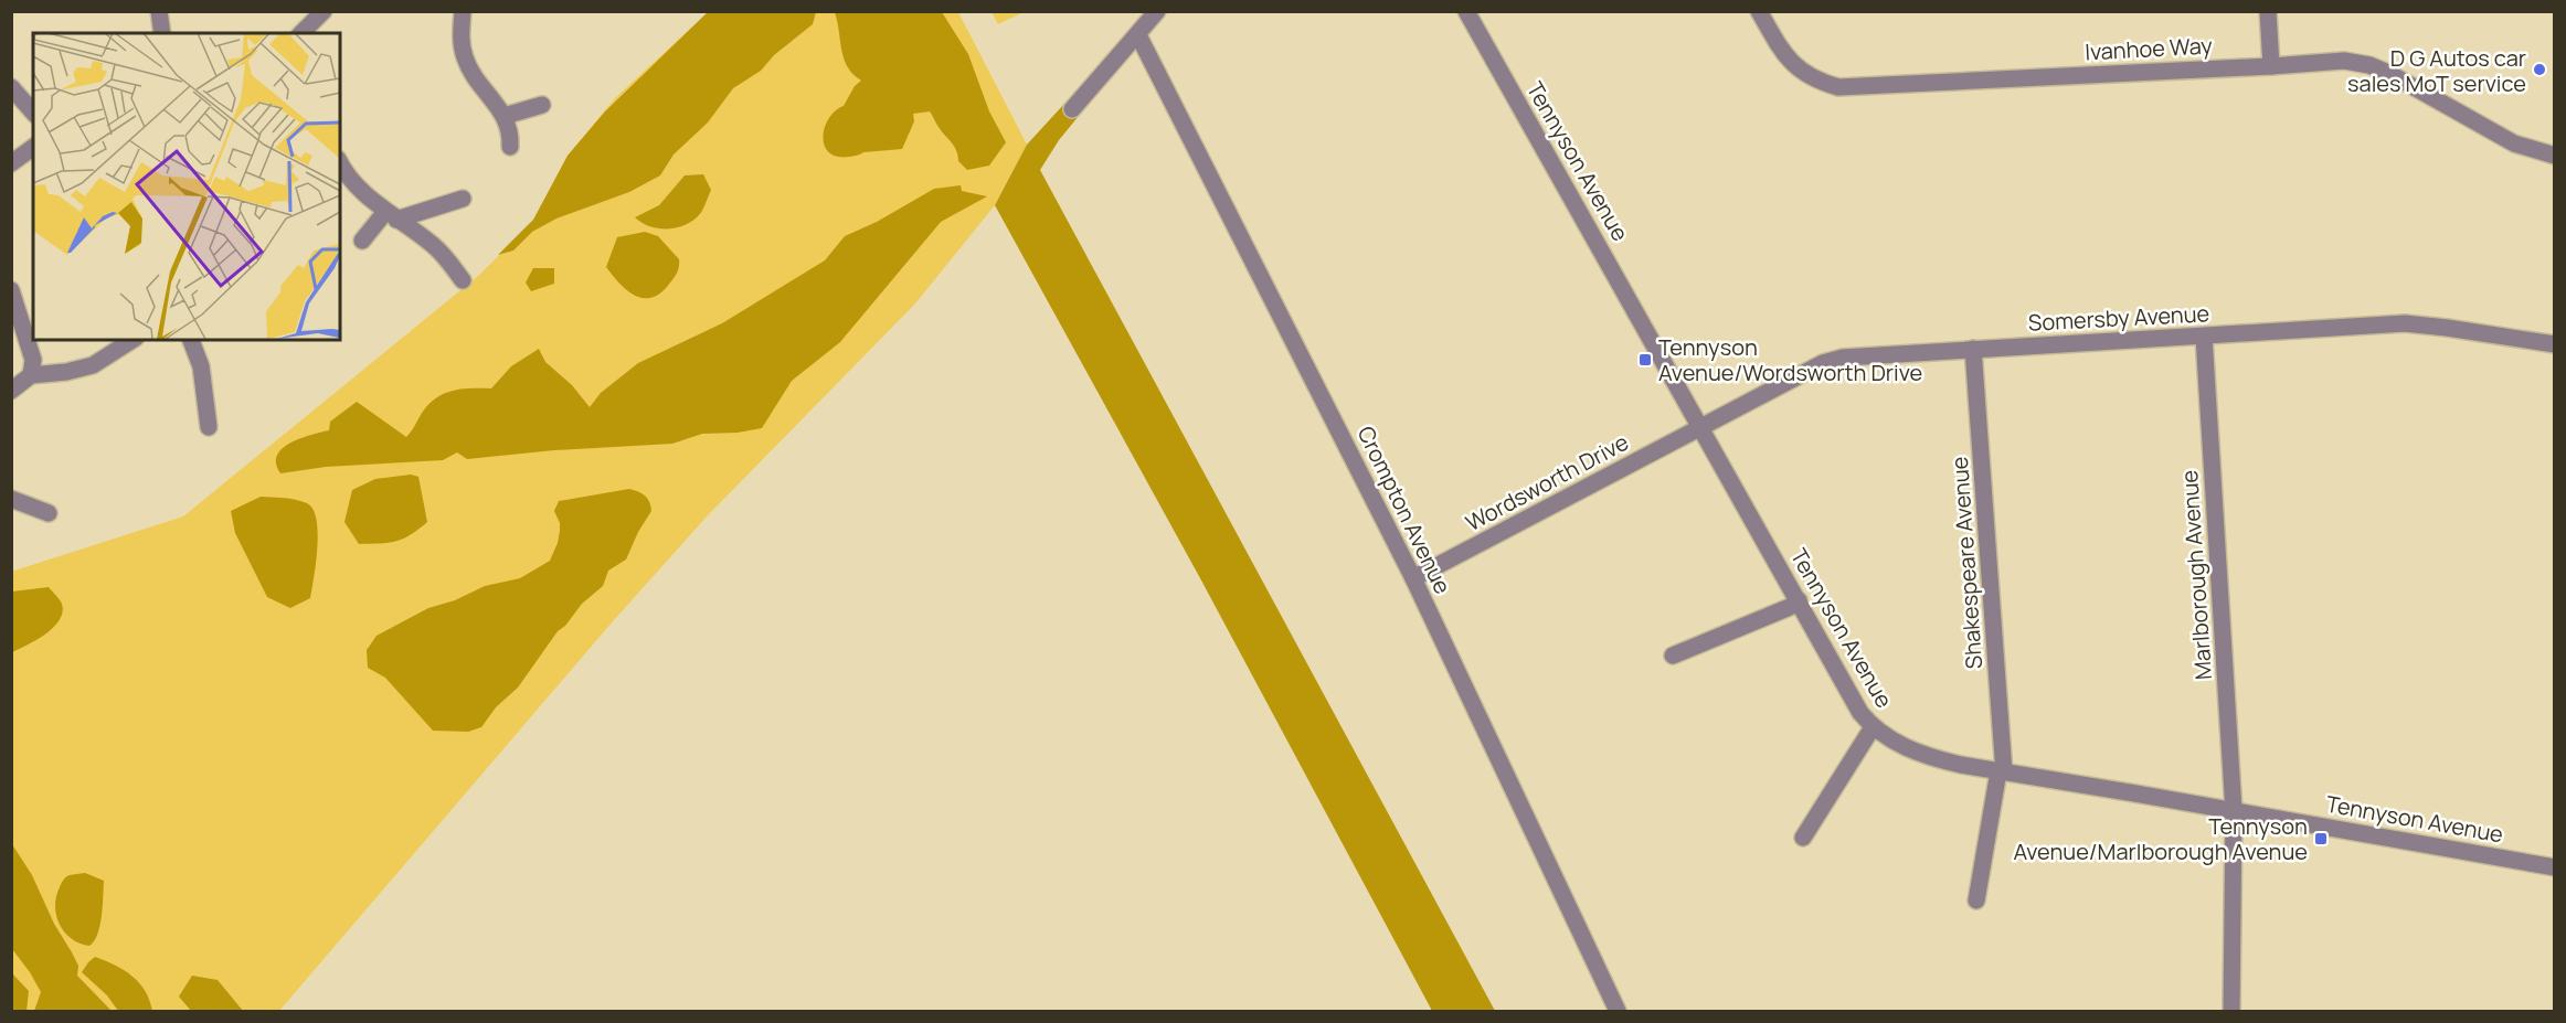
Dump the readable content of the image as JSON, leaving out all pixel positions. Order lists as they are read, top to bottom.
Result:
{
  "streets": {
    "street": [
      "Ivanhoe Way",
      "Tennyson Avenue",
      "Somersby Avenue",
      "Wordsworth Drive",
      "Crompton Avenue",
      "Shakespeare Avenue",
      "Marlborough Avenue"
    ]
  },
  "crossings": [
    ["Tennyson Avenue", "Somersby Avenue"],
    ["Tennyson Avenue", "Wordsworth Drive"],
    ["Tennyson Avenue", "Shakespeare Avenue"],
    ["Tennyson Avenue", "Marlborough Avenue"],
    ["Somersby Avenue", "Wordsworth Drive"],
    ["Somersby Avenue", "Shakespeare Avenue"],
    ["Somersby Avenue", "Marlborough Avenue"],
    ["Wordsworth Drive", "Crompton Avenue"]
  ],
  "places": {
    "other": ["D G Autos car sales MoT service"],
    "transit": ["Tennyson Avenue/Wordsworth Drive", "Tennyson Avenue/Marlborough Avenue"]
  }
}
